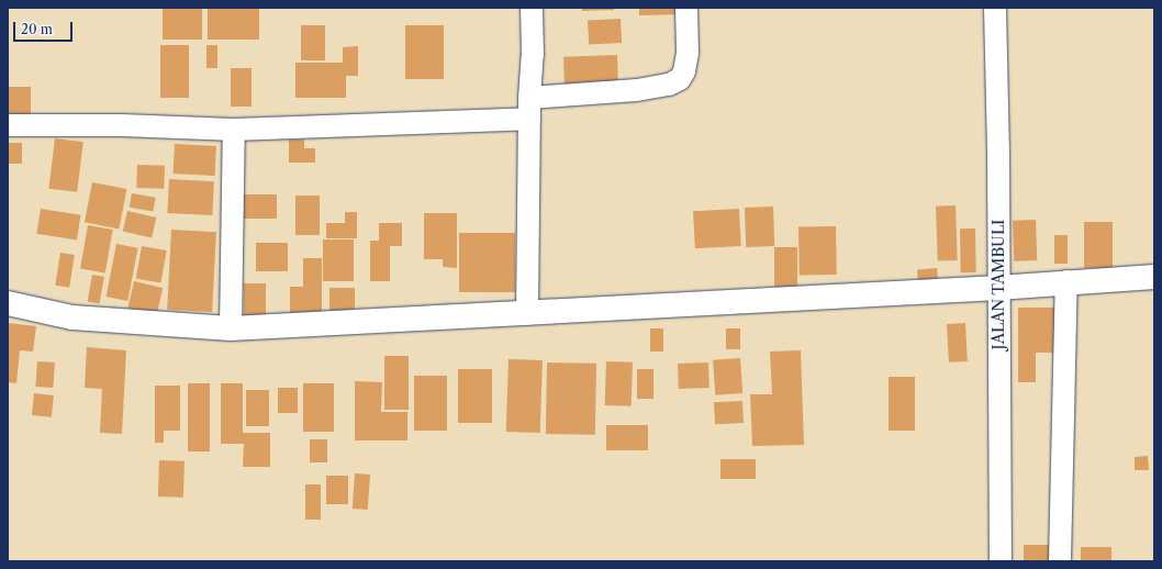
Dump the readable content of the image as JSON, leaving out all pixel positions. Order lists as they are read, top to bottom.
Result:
{
  "streets": {
    "street": ["JALAN TAMBULI"]
  },
  "scale_bar": "20 m"
}
